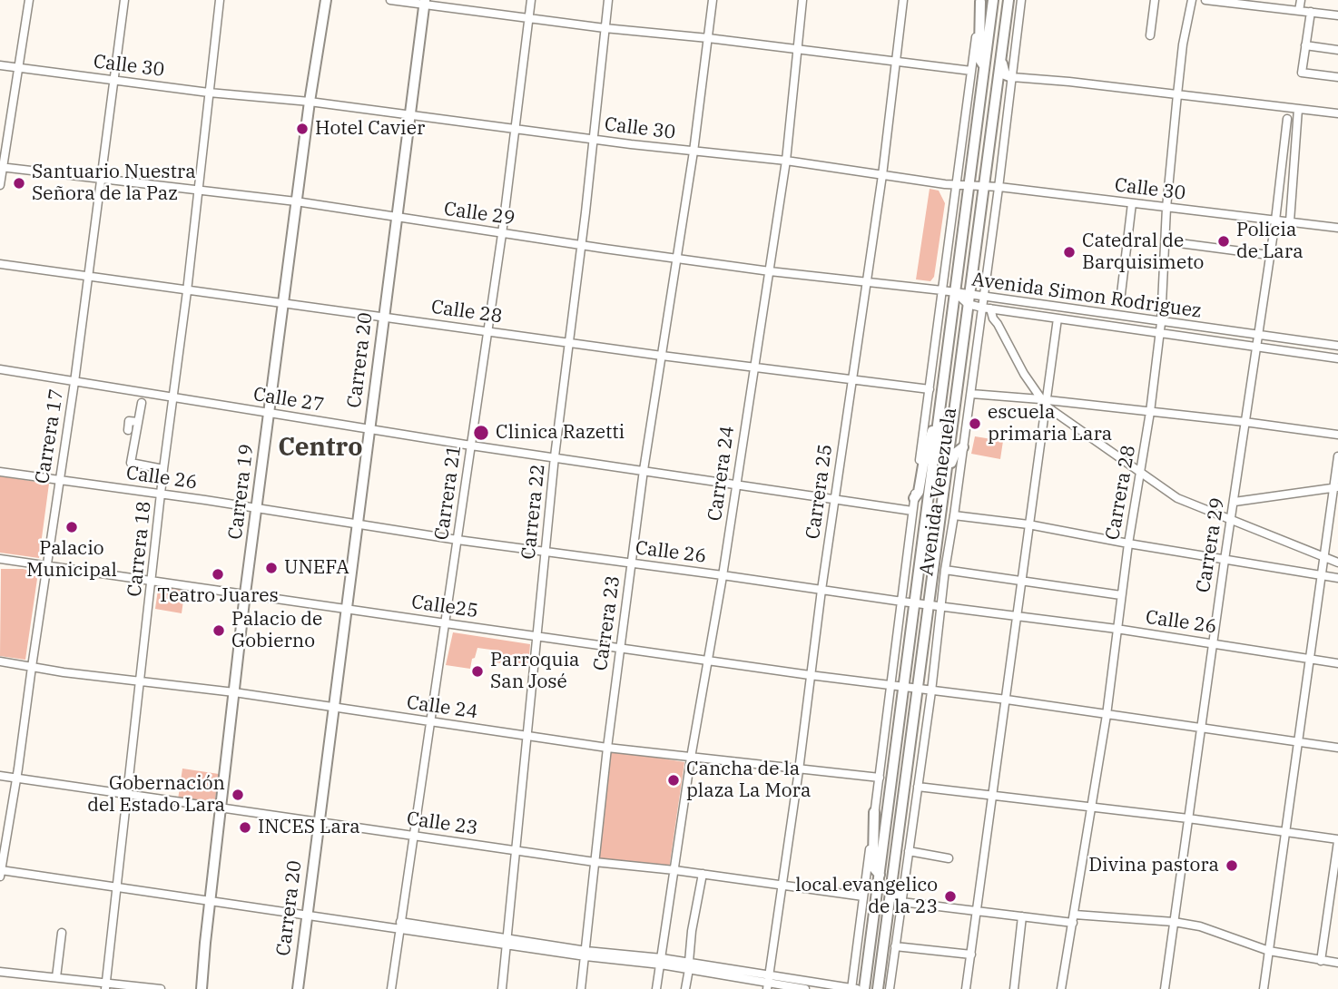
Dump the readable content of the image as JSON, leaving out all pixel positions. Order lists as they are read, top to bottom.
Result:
{
  "streets": {
    "street": [
      "Calle 30",
      "Calle 29",
      "Avenida Simon Rodriguez",
      "Calle 28",
      "Carrera 20",
      "Calle 27",
      "Carrera 17",
      "Carrera 24",
      "Calle 26",
      "Carrera 19",
      "Carrera 25",
      "Avenida Venezuela",
      "Carrera 21",
      "Carrera 28",
      "Carrera 22",
      "Carrera 29",
      "Carrera 18",
      "Calle25",
      "Carrera 23",
      "Calle 24",
      "Calle 23"
    ]
  },
  "crossings": [
    ["Calle 30", "Carrera 20"],
    ["Calle 30", "Carrera 17"],
    ["Calle 30", "Carrera 24"],
    ["Calle 30", "Carrera 19"],
    ["Calle 30", "Carrera 25"],
    ["Calle 30", "Avenida Venezuela"],
    ["Calle 30", "Carrera 21"],
    ["Calle 30", "Carrera 28"],
    ["Calle 30", "Carrera 22"],
    ["Calle 30", "Carrera 29"],
    ["Calle 30", "Carrera 18"],
    ["Calle 30", "Carrera 23"],
    ["Calle 29", "Avenida Simon Rodriguez"],
    ["Calle 29", "Carrera 20"],
    ["Calle 29", "Carrera 17"],
    ["Calle 29", "Carrera 24"],
    ["Calle 29", "Carrera 19"],
    ["Calle 29", "Carrera 25"],
    ["Calle 29", "Avenida Venezuela"],
    ["Calle 29", "Carrera 21"],
    ["Calle 29", "Carrera 22"],
    ["Calle 29", "Carrera 18"],
    ["Calle 29", "Carrera 23"],
    ["Avenida Simon Rodriguez", "Avenida Venezuela"],
    ["Avenida Simon Rodriguez", "Carrera 28"],
    ["Avenida Simon Rodriguez", "Carrera 29"],
    ["Calle 28", "Carrera 20"],
    ["Calle 28", "Carrera 17"],
    ["Calle 28", "Carrera 24"],
    ["Calle 28", "Carrera 19"],
    ["Calle 28", "Carrera 25"],
    ["Calle 28", "Avenida Venezuela"],
    ["Calle 28", "Carrera 21"],
    ["Calle 28", "Carrera 22"],
    ["Calle 28", "Carrera 18"],
    ["Calle 28", "Carrera 23"],
    ["Carrera 20", "Calle 27"],
    ["Carrera 20", "Calle 26"],
    ["Carrera 20", "Calle25"],
    ["Carrera 20", "Calle 24"],
    ["Carrera 20", "Calle 23"],
    ["Calle 27", "Carrera 17"],
    ["Calle 27", "Carrera 24"],
    ["Calle 27", "Carrera 19"],
    ["Calle 27", "Carrera 25"],
    ["Calle 27", "Avenida Venezuela"],
    ["Calle 27", "Carrera 21"],
    ["Calle 27", "Carrera 22"],
    ["Calle 27", "Carrera 18"],
    ["Calle 27", "Carrera 23"],
    ["Carrera 17", "Calle 26"],
    ["Carrera 17", "Calle25"],
    ["Carrera 17", "Calle 24"],
    ["Carrera 17", "Calle 23"],
    ["Carrera 24", "Calle 26"],
    ["Carrera 24", "Calle25"],
    ["Carrera 24", "Calle 24"],
    ["Carrera 24", "Calle 23"],
    ["Calle 26", "Carrera 19"],
    ["Calle 26", "Carrera 25"],
    ["Calle 26", "Avenida Venezuela"],
    ["Calle 26", "Carrera 21"],
    ["Calle 26", "Carrera 28"],
    ["Calle 26", "Carrera 22"],
    ["Calle 26", "Carrera 29"],
    ["Calle 26", "Carrera 18"],
    ["Calle 26", "Carrera 23"],
    ["Carrera 19", "Calle25"],
    ["Carrera 19", "Calle 24"],
    ["Carrera 19", "Calle 23"],
    ["Carrera 25", "Calle25"],
    ["Carrera 25", "Calle 24"],
    ["Carrera 25", "Calle 23"],
    ["Avenida Venezuela", "Calle25"],
    ["Avenida Venezuela", "Calle 24"],
    ["Avenida Venezuela", "Calle 23"],
    ["Carrera 21", "Calle25"],
    ["Carrera 21", "Calle 24"],
    ["Carrera 21", "Calle 23"],
    ["Carrera 28", "Calle25"],
    ["Carrera 22", "Calle25"],
    ["Carrera 22", "Calle 24"],
    ["Carrera 22", "Calle 23"],
    ["Carrera 29", "Calle25"],
    ["Carrera 18", "Calle25"],
    ["Carrera 18", "Calle 24"],
    ["Carrera 18", "Calle 23"],
    ["Calle25", "Carrera 23"],
    ["Carrera 23", "Calle 24"],
    ["Carrera 23", "Calle 23"]
  ],
  "districts": ["Centro"],
  "places": [
    "Hotel Cavier",
    "Santuario Nuestra Señora de la Paz",
    "Policia de Lara",
    "Catedral de Barquisimeto",
    "escuela primaria Lara",
    "Clinica Razetti",
    "Palacio Municipal",
    "UNEFA",
    "Teatro Juares",
    "Palacio de Gobierno",
    "Parroquia San José",
    "Cancha de la plaza La Mora",
    "Gobernación del Estado Lara",
    "INCES Lara",
    "Divina pastora",
    "local evangelico de la 23"
  ]
}
